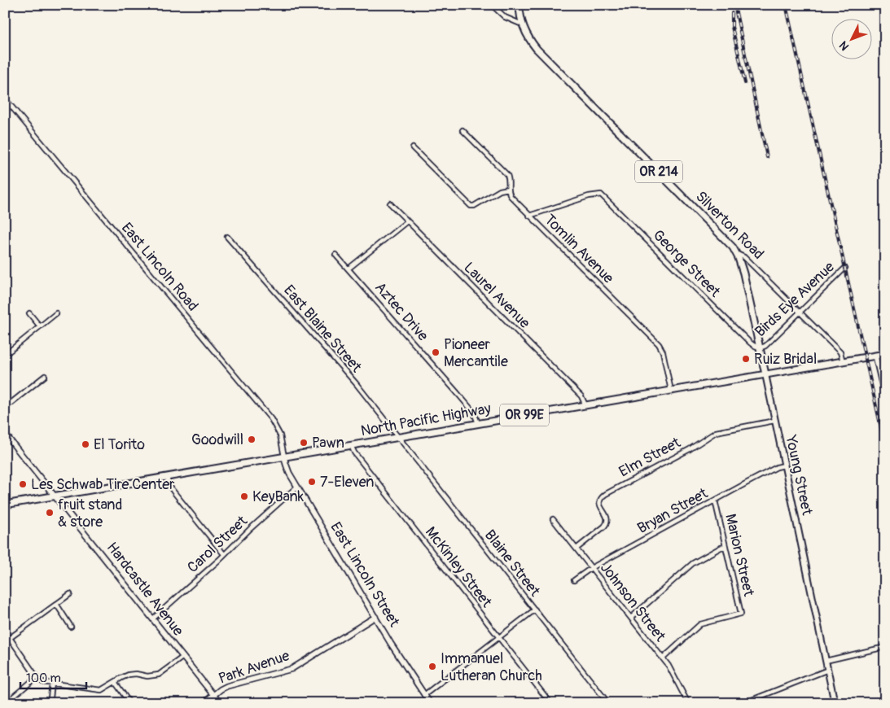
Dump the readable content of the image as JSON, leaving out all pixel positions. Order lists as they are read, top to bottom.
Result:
{
  "streets": {
    "main road": [
      "OR 214",
      "Silverton Road",
      "OR 99E",
      "North Pacific Highway",
      "Young Street"
    ],
    "street": [
      "Tomlin Avenue",
      "George Street",
      "East Lincoln Road",
      "Laurel Avenue",
      "Birds Eye Avenue",
      "Aztec Drive",
      "East Blaine Street",
      "Elm Street",
      "Bryan Street",
      "Carol Street",
      "Marion Street",
      "Blaine Street",
      "McKinley Street",
      "East Lincoln Street",
      "Hardcastle Avenue",
      "Johnson Street",
      "Park Avenue"
    ]
  },
  "crossings": [
    ["OR 214", "Silverton Road"],
    ["Silverton Road", "Birds Eye Avenue"],
    ["Silverton Road", "North Pacific Highway"],
    ["Silverton Road", "Young Street"],
    ["Tomlin Avenue", "George Street"],
    ["Tomlin Avenue", "North Pacific Highway"],
    ["George Street", "Birds Eye Avenue"],
    ["George Street", "Young Street"],
    ["East Lincoln Road", "North Pacific Highway"],
    ["East Lincoln Road", "East Lincoln Street"],
    ["Laurel Avenue", "North Pacific Highway"],
    ["Birds Eye Avenue", "Young Street"],
    ["Aztec Drive", "North Pacific Highway"],
    ["East Blaine Street", "North Pacific Highway"],
    ["East Blaine Street", "Blaine Street"],
    ["OR 99E", "North Pacific Highway"],
    ["North Pacific Highway", "Young Street"],
    ["North Pacific Highway", "Blaine Street"],
    ["North Pacific Highway", "McKinley Street"],
    ["North Pacific Highway", "East Lincoln Street"],
    ["North Pacific Highway", "Hardcastle Avenue"],
    ["Elm Street", "Young Street"],
    ["Elm Street", "Johnson Street"],
    ["Young Street", "Bryan Street"],
    ["Bryan Street", "Marion Street"],
    ["Bryan Street", "Johnson Street"],
    ["Carol Street", "East Lincoln Street"],
    ["Carol Street", "Hardcastle Avenue"],
    ["Marion Street", "Johnson Street"],
    ["East Lincoln Street", "Park Avenue"],
    ["Hardcastle Avenue", "Park Avenue"]
  ],
  "places": [
    "Pioneer Mercantile",
    "Ruiz Bridal",
    "Goodwill",
    "Pawn",
    "El Torito",
    "7-Eleven",
    "Les Schwab Tire Center",
    "KeyBank",
    "fruit stand & store",
    "Immanuel Lutheran Church"
  ],
  "scale_bar": "100 m",
  "north": "bottom left"
}
